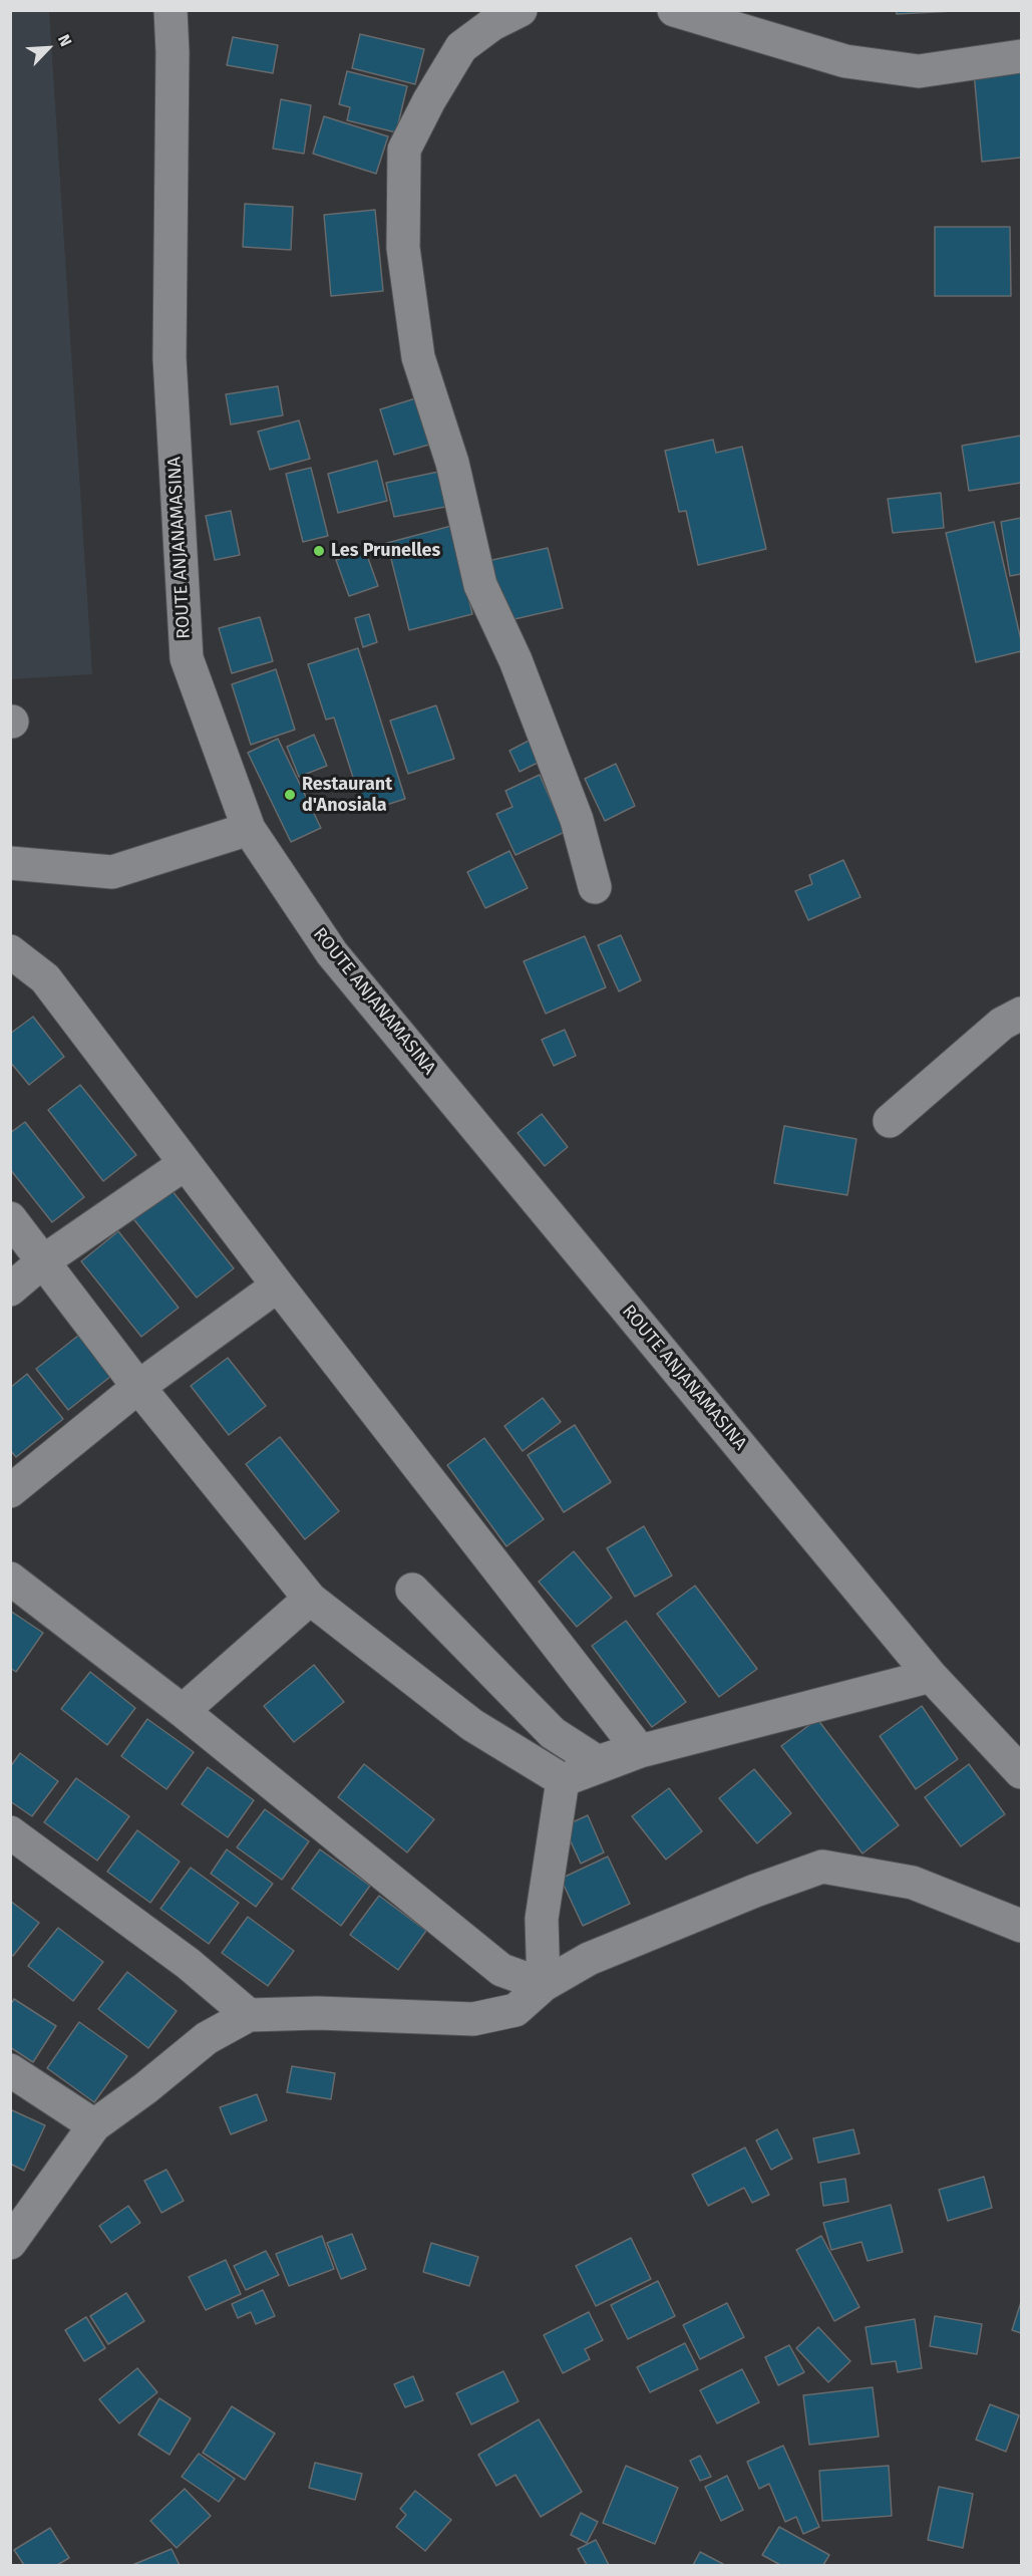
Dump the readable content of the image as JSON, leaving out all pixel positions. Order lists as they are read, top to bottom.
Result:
{
  "streets": {
    "street": ["ROUTE ANJANAMASINA"]
  },
  "places": ["Les Prunelles", "Restaurant d'Anosiala"],
  "north": "top right"
}
